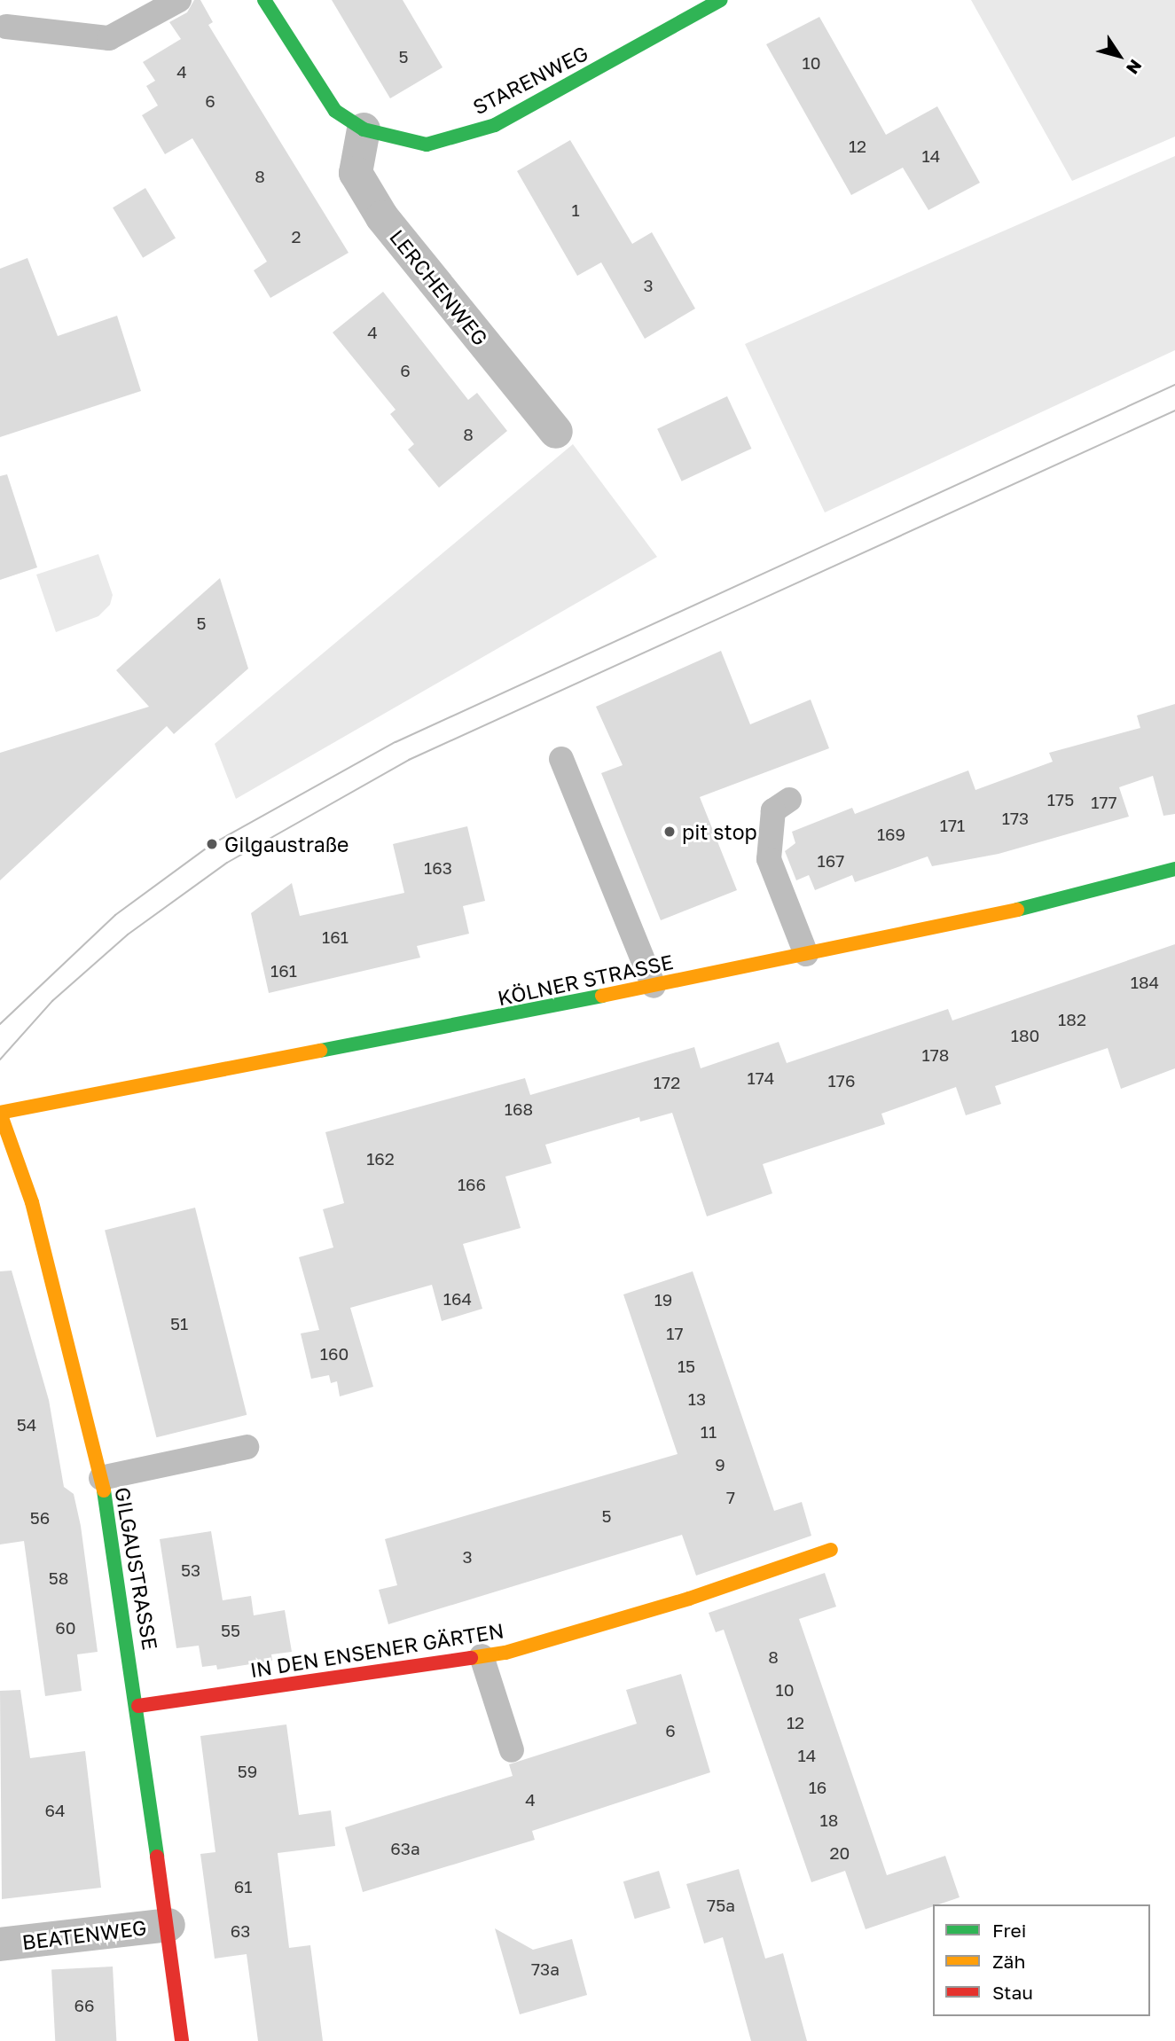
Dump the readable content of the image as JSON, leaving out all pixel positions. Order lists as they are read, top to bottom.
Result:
{
  "streets": {
    "street": [
      "STARENWEG",
      "LERCHENWEG",
      "KÖLNER STRASSE",
      "GILGAUSTRASSE",
      "IN DEN ENSENER GÄRTEN",
      "BEATENWEG"
    ]
  },
  "crossings": [
    ["STARENWEG", "LERCHENWEG"],
    ["KÖLNER STRASSE", "GILGAUSTRASSE"],
    ["GILGAUSTRASSE", "IN DEN ENSENER GÄRTEN"],
    ["GILGAUSTRASSE", "BEATENWEG"]
  ],
  "places": ["pit stop", "Gilgaustraße"],
  "house_numbers": [
    "5",
    "10",
    "4",
    "6",
    "12",
    "14",
    "8",
    "1",
    "2",
    "3",
    "4",
    "6",
    "8",
    "5",
    "175",
    "177",
    "173",
    "171",
    "169",
    "167",
    "163",
    "161",
    "161",
    "184",
    "182",
    "180",
    "178",
    "174",
    "176",
    "172",
    "168",
    "162",
    "166",
    "164",
    "19",
    "51",
    "17",
    "160",
    "15",
    "13",
    "54",
    "11",
    "9",
    "7",
    "5",
    "56",
    "3",
    "53",
    "58",
    "60",
    "55",
    "8",
    "10",
    "12",
    "6",
    "14",
    "59",
    "16",
    "4",
    "64",
    "18",
    "63a",
    "20",
    "61",
    "75a",
    "63",
    "73a",
    "66"
  ],
  "legend": ["Frei", "Zäh", "Stau"],
  "north": "bottom right"
}
